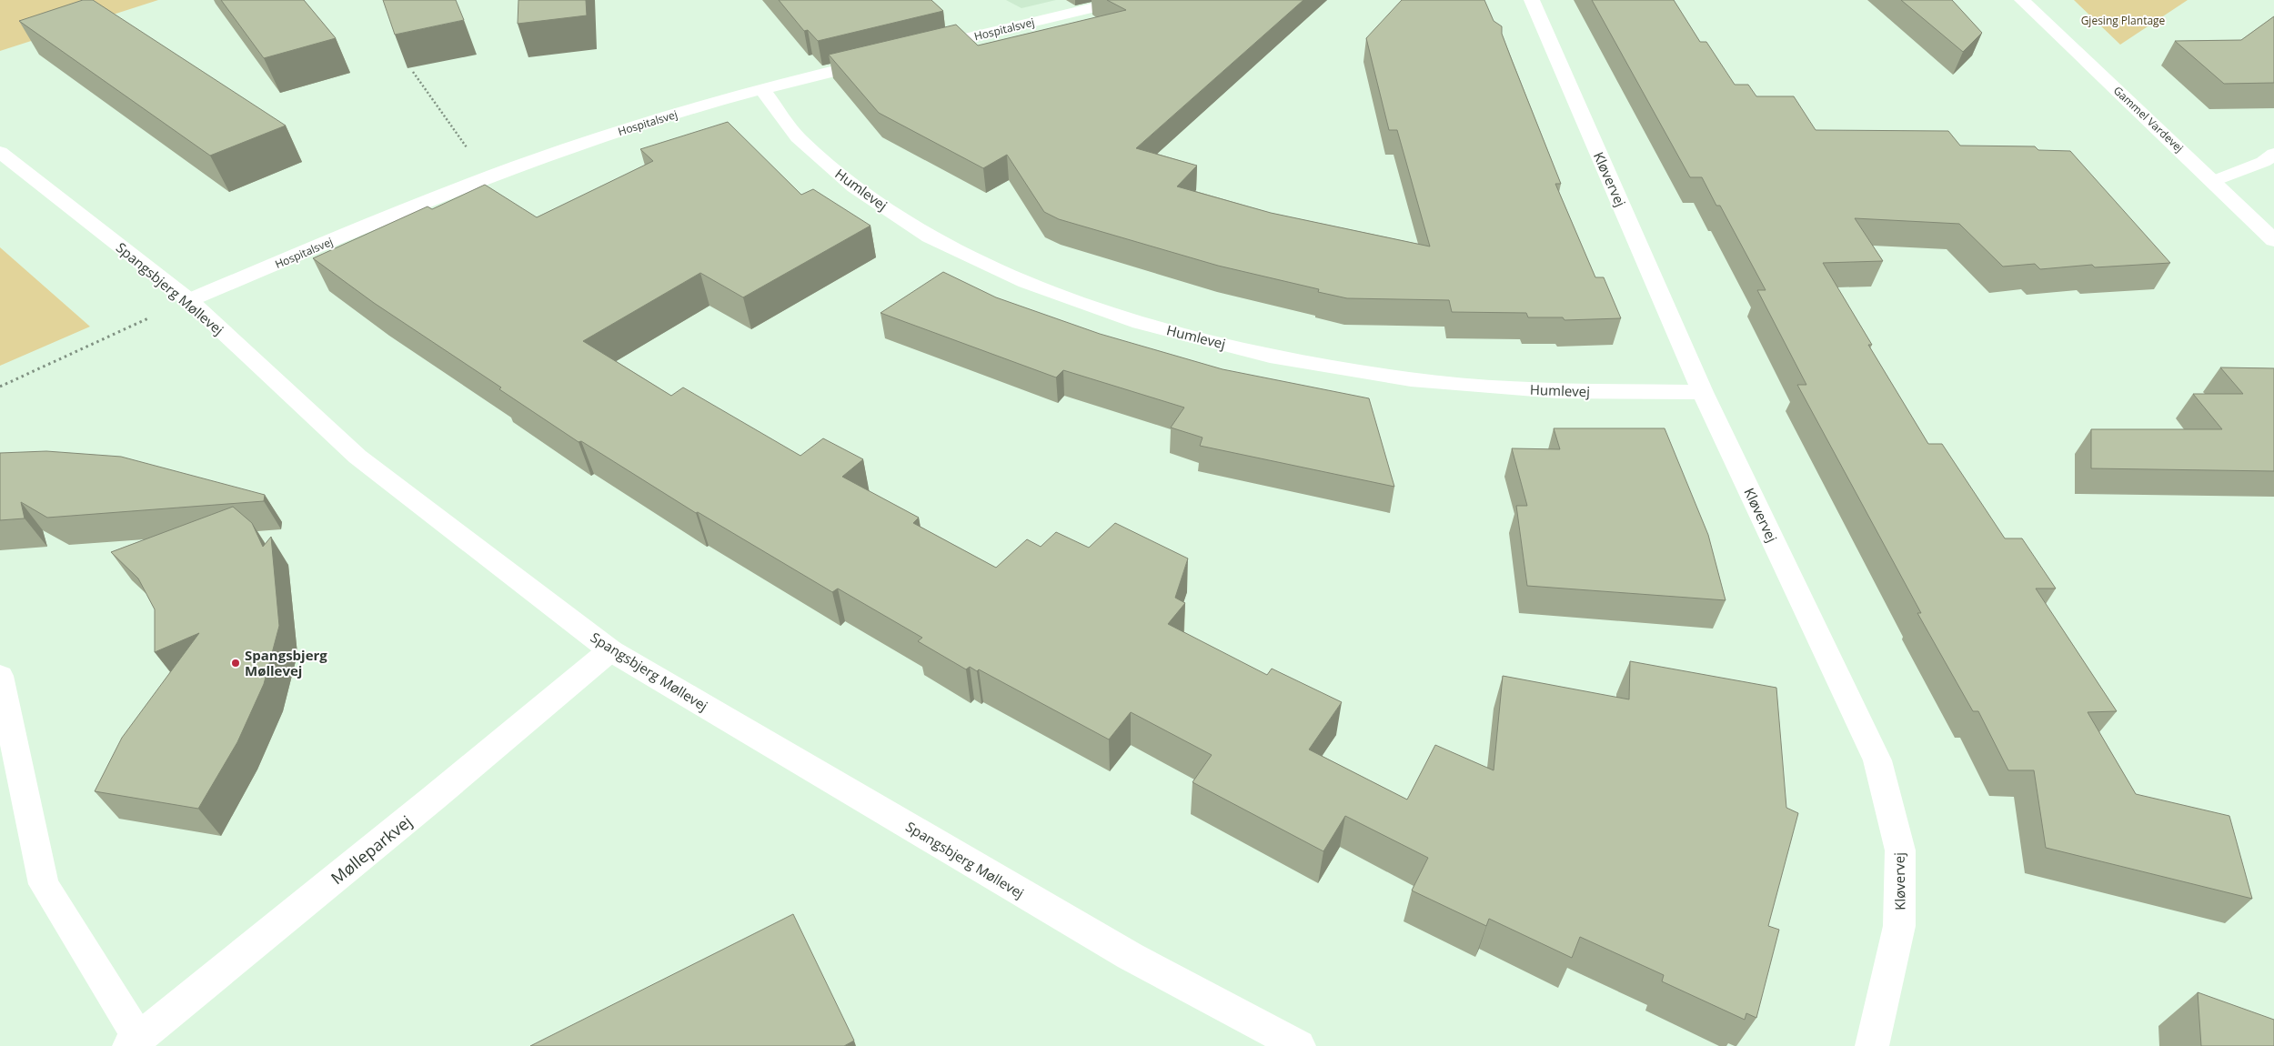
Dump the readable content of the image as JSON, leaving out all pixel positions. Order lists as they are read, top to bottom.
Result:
{
  "streets": {
    "street": [
      "Hospitalsvej",
      "Gammel Vardevej",
      "Kløvervej",
      "Humlevej",
      "Spangsbjerg Møllevej",
      "Mølleparkvej"
    ]
  },
  "crossings": [
    ["Hospitalsvej", "Humlevej"],
    ["Hospitalsvej", "Spangsbjerg Møllevej"],
    ["Kløvervej", "Humlevej"],
    ["Spangsbjerg Møllevej", "Mølleparkvej"]
  ],
  "parks": ["Gjesing Plantage"],
  "places": ["Spangsbjerg Møllevej"]
}
